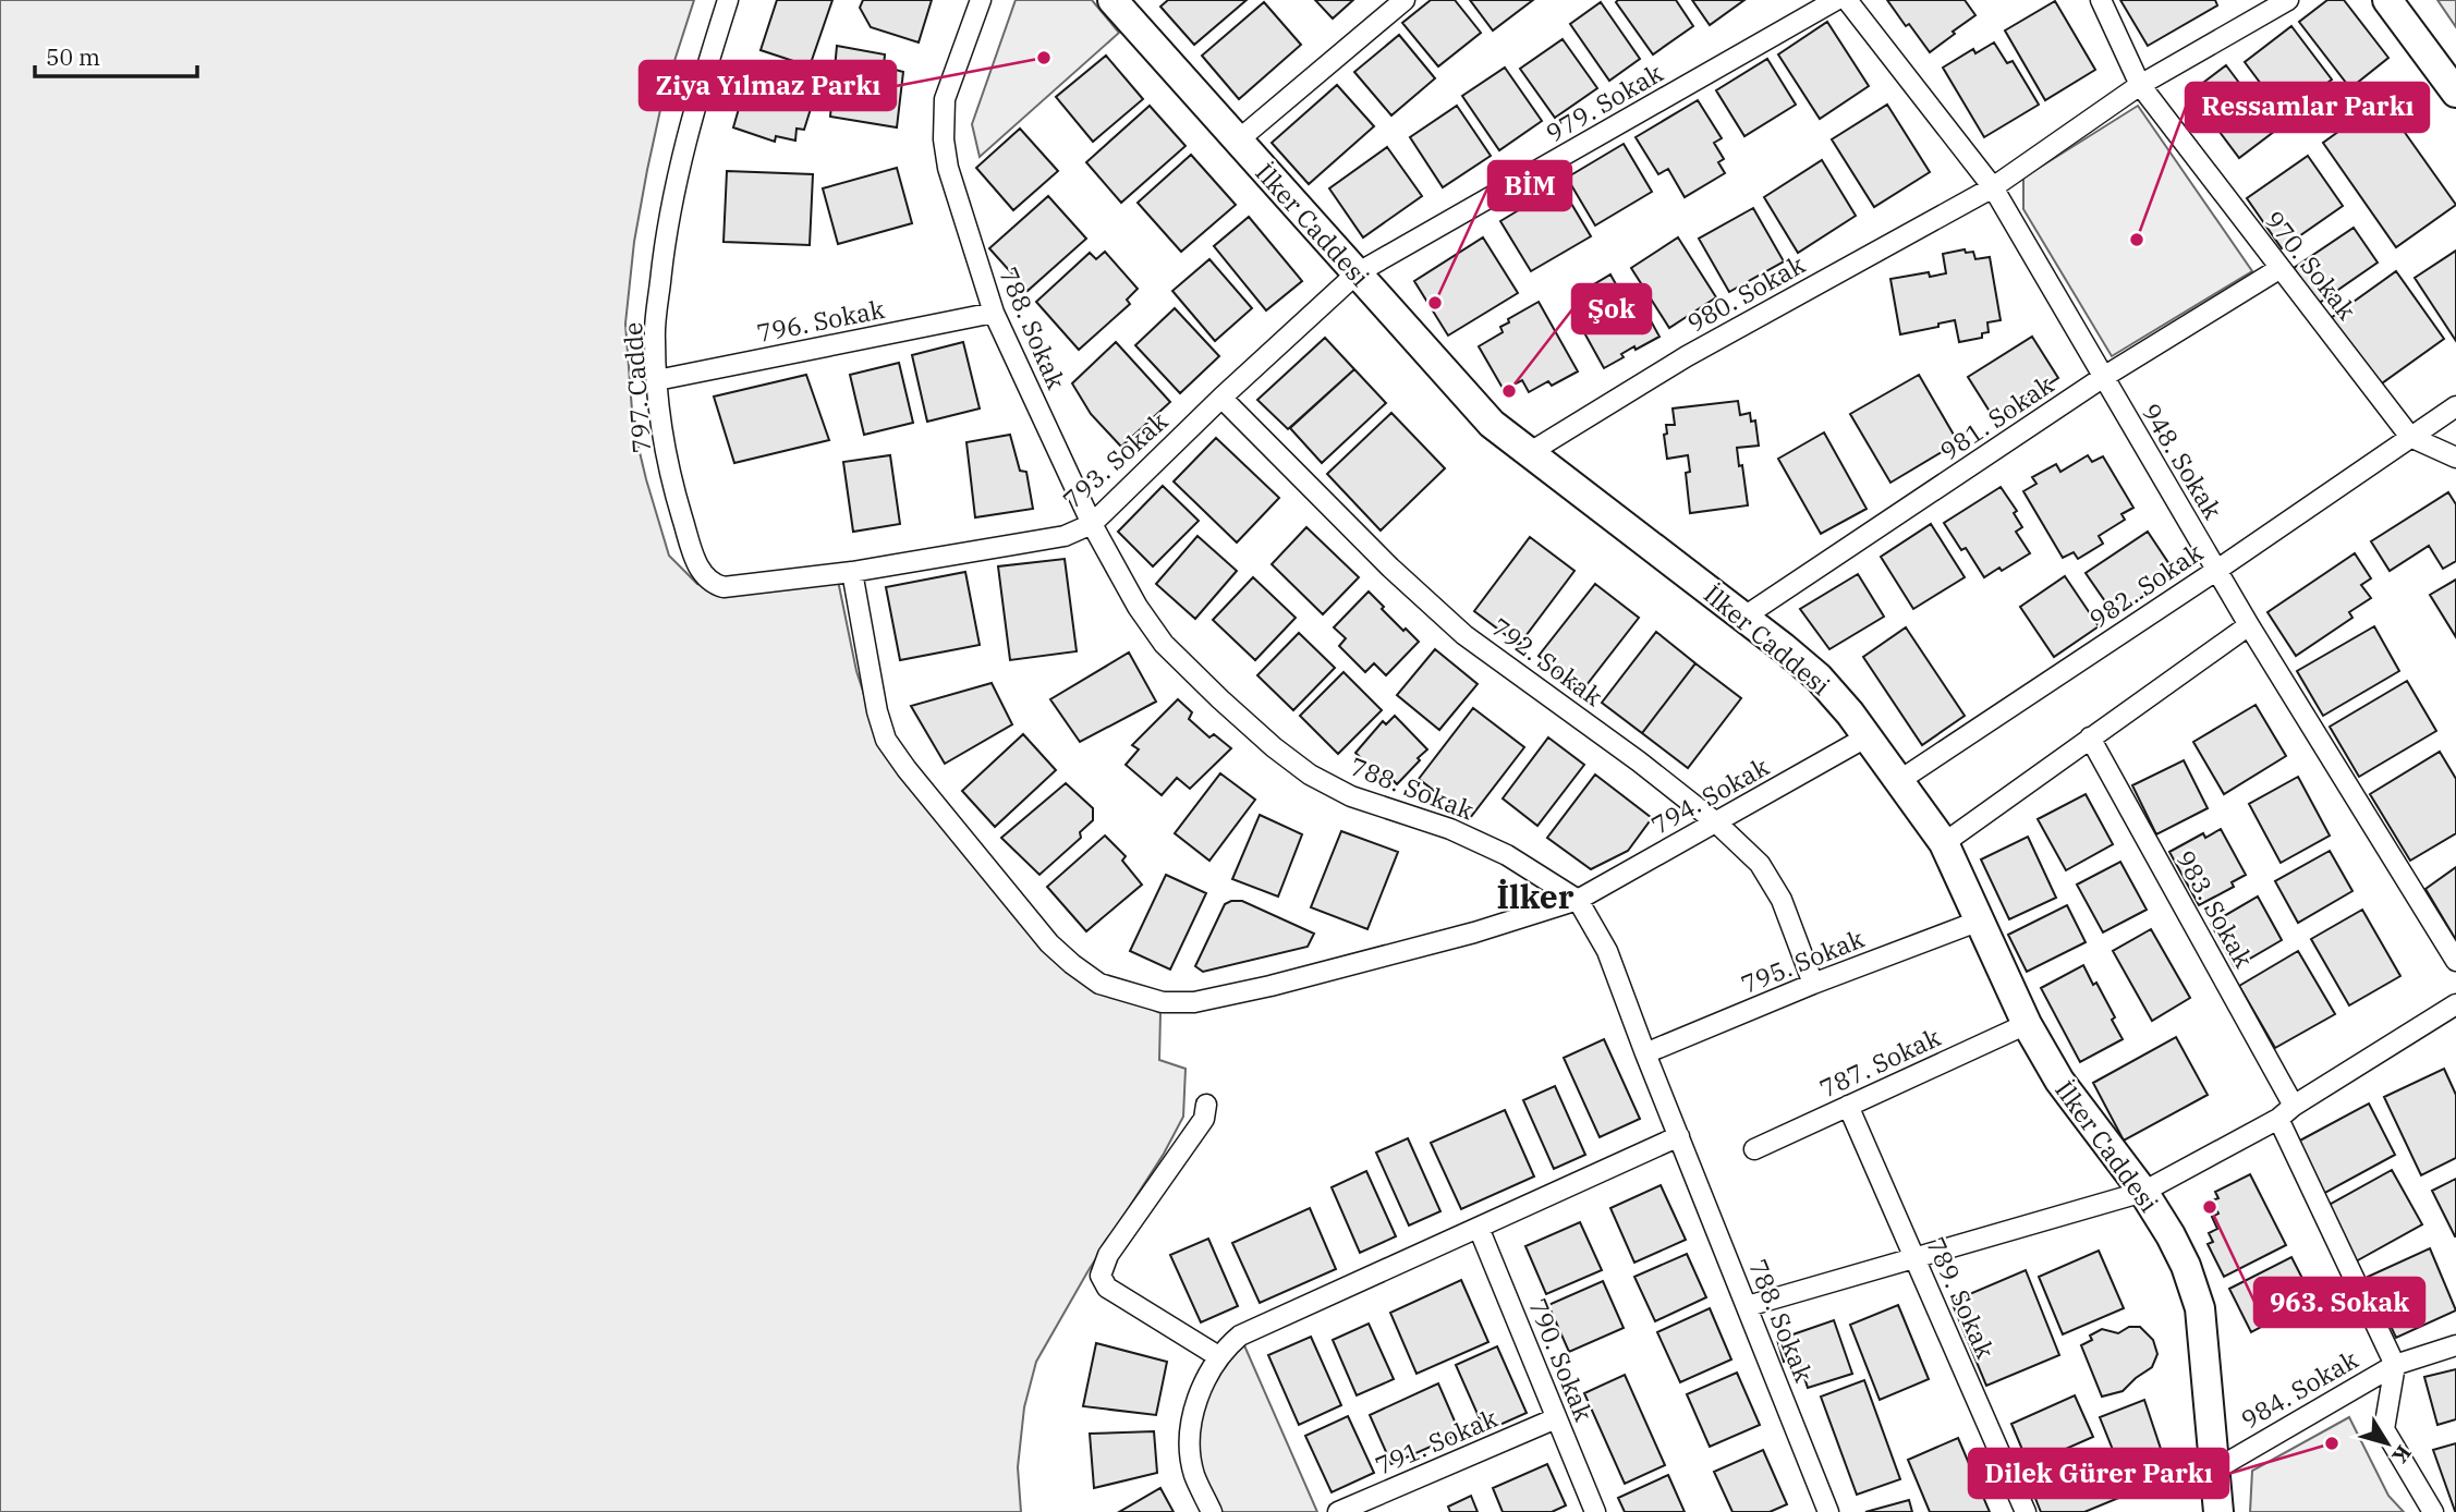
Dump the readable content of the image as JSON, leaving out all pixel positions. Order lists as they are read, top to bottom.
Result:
{
  "streets": {
    "main road": ["İlker Caddesi"],
    "street": [
      "979. Sokak",
      "970. Sokak",
      "980. Sokak",
      "796. Sokak",
      "788. Sokak",
      "797. Cadde",
      "981. Sokak",
      "793. Sokak",
      "948. Sokak",
      "982. Sokak",
      "792. Sokak",
      "794. Sokak",
      "983. Sokak",
      "795. Sokak",
      "787. Sokak",
      "789. Sokak",
      "790. Sokak",
      "984. Sokak",
      "791. Sokak"
    ]
  },
  "crossings": [
    ["979. Sokak", "İlker Caddesi"],
    ["979. Sokak", "793. Sokak"],
    ["İlker Caddesi", "980. Sokak"],
    ["İlker Caddesi", "981. Sokak"],
    ["İlker Caddesi", "793. Sokak"],
    ["İlker Caddesi", "982. Sokak"],
    ["İlker Caddesi", "794. Sokak"],
    ["İlker Caddesi", "795. Sokak"],
    ["İlker Caddesi", "787. Sokak"],
    ["İlker Caddesi", "984. Sokak"],
    ["970. Sokak", "980. Sokak"],
    ["970. Sokak", "981. Sokak"],
    ["970. Sokak", "982. Sokak"],
    ["980. Sokak", "948. Sokak"],
    ["796. Sokak", "788. Sokak"],
    ["796. Sokak", "797. Cadde"],
    ["788. Sokak", "793. Sokak"],
    ["788. Sokak", "794. Sokak"],
    ["788. Sokak", "795. Sokak"],
    ["797. Cadde", "793. Sokak"],
    ["797. Cadde", "794. Sokak"],
    ["981. Sokak", "948. Sokak"],
    ["793. Sokak", "792. Sokak"],
    ["793. Sokak", "794. Sokak"],
    ["948. Sokak", "982. Sokak"],
    ["792. Sokak", "794. Sokak"],
    ["792. Sokak", "795. Sokak"],
    ["787. Sokak", "789. Sokak"],
    ["790. Sokak", "791. Sokak"]
  ],
  "districts": ["İlker"],
  "places": [
    "Ziya Yılmaz Parkı",
    "Ressamlar Parkı",
    "BİM",
    "Şok",
    "963. Sokak",
    "Dilek Gürer Parkı"
  ],
  "scale_bar": "50 m",
  "north": "bottom right"
}
